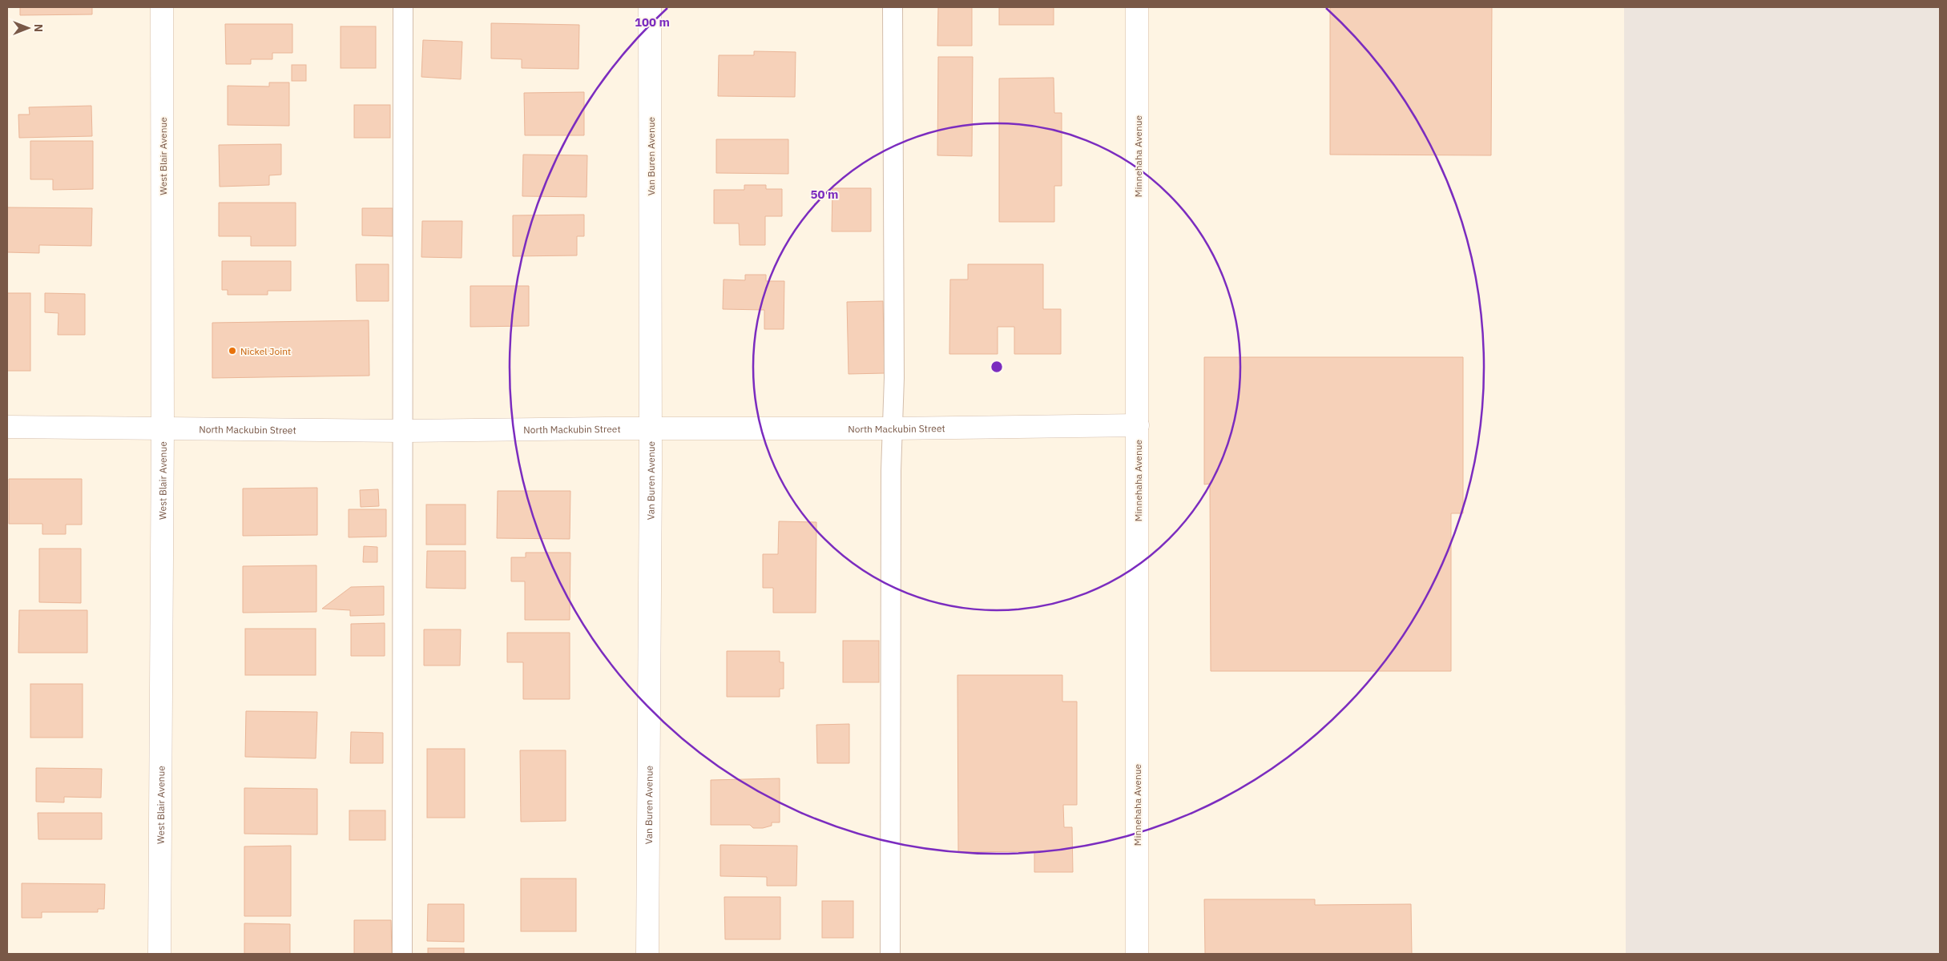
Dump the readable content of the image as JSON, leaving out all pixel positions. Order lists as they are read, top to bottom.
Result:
{
  "streets": {
    "street": [
      "West Blair Avenue",
      "Van Buren Avenue",
      "Minnehaha Avenue",
      "North Mackubin Street"
    ]
  },
  "crossings": [
    ["West Blair Avenue", "North Mackubin Street"],
    ["Van Buren Avenue", "North Mackubin Street"],
    ["Minnehaha Avenue", "North Mackubin Street"]
  ],
  "places": ["Nickel Joint"],
  "north": "right",
  "rings": ["100 m", "50 m"]
}
